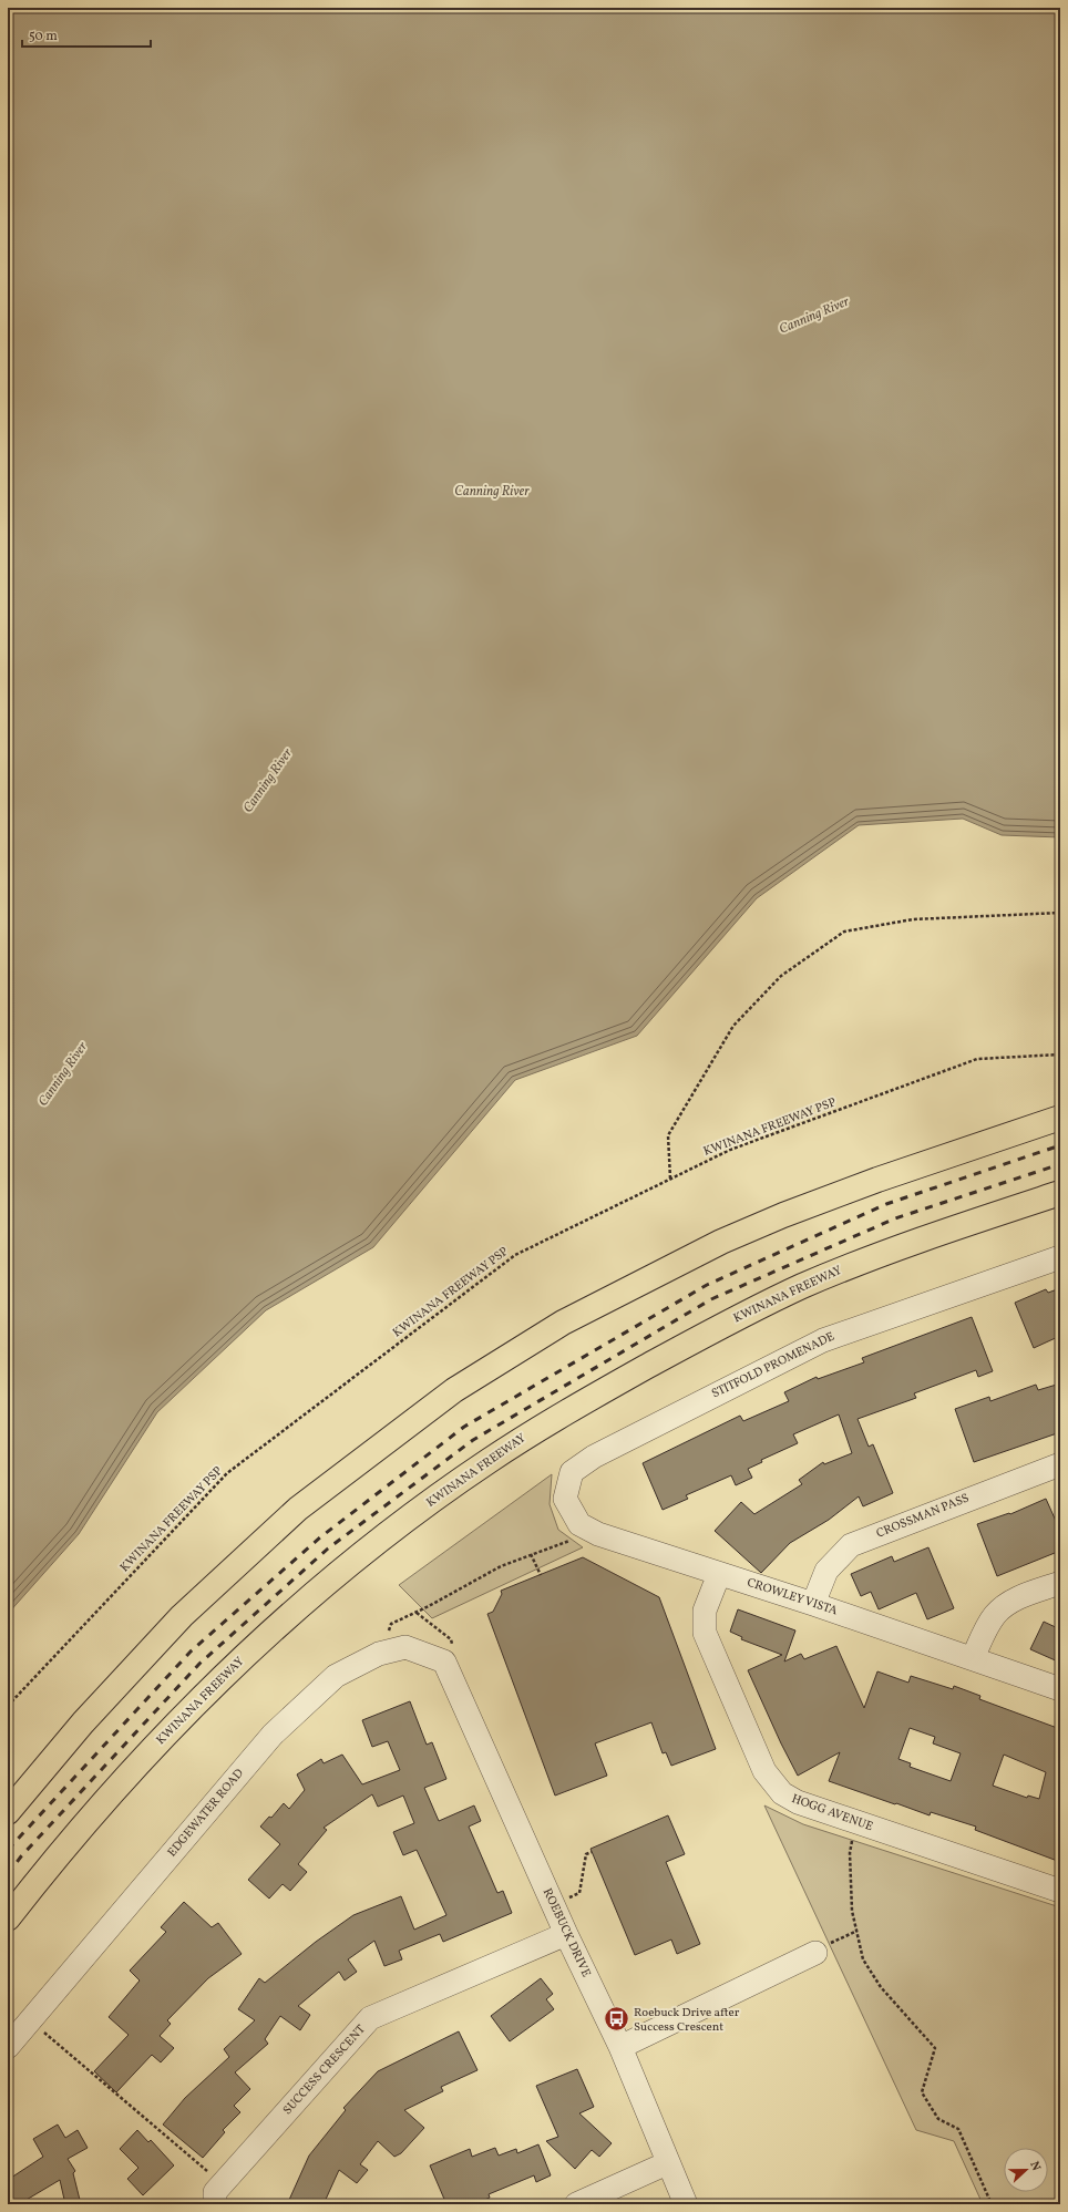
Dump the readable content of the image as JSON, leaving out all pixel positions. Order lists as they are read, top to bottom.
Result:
{
  "streets": {
    "highway": ["KWINANA FREEWAY"],
    "street": [
      "STITFOLD PROMENADE",
      "CROSSMAN PASS",
      "CROWLEY VISTA",
      "EDGEWATER ROAD",
      "HOGG AVENUE",
      "ROEBUCK DRIVE",
      "SUCCESS CRESCENT"
    ],
    "path": ["KWINANA FREEWAY PSP"]
  },
  "crossings": [
    ["STITFOLD PROMENADE", "CROWLEY VISTA"],
    ["CROSSMAN PASS", "CROWLEY VISTA"],
    ["CROWLEY VISTA", "HOGG AVENUE"],
    ["EDGEWATER ROAD", "ROEBUCK DRIVE"],
    ["ROEBUCK DRIVE", "SUCCESS CRESCENT"]
  ],
  "water": ["Canning River"],
  "places": {
    "bus stop": ["Roebuck Drive after Success Crescent"]
  },
  "scale_bar": "50 m",
  "north": "right"
}
